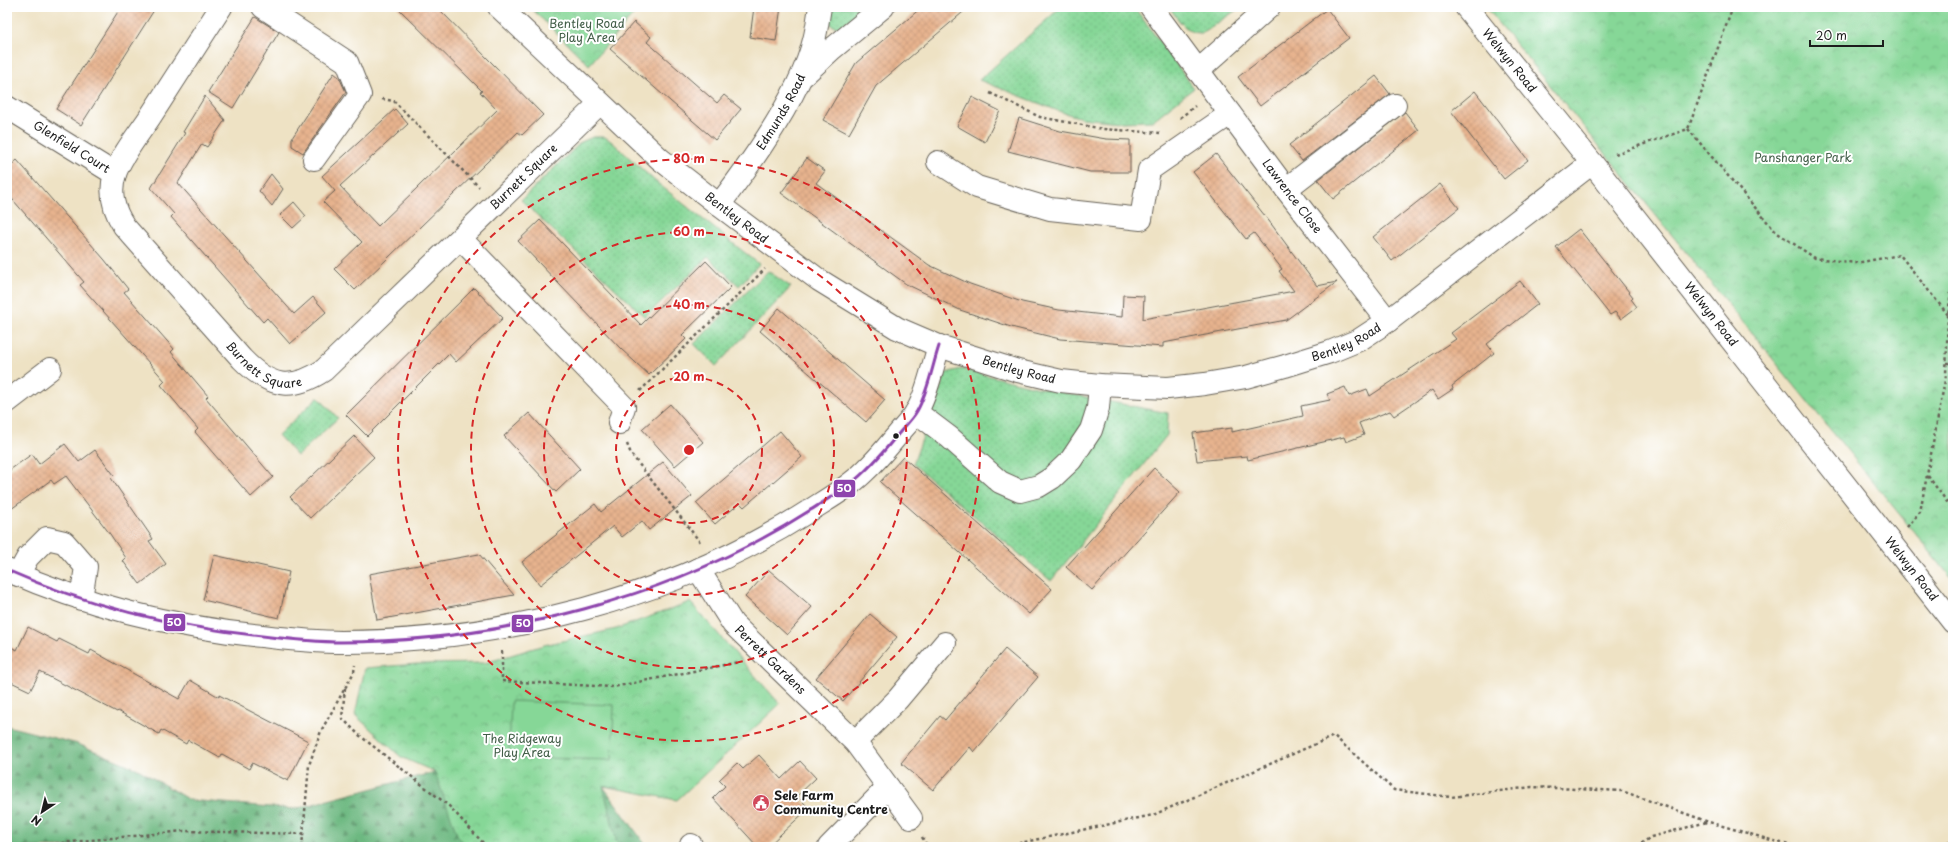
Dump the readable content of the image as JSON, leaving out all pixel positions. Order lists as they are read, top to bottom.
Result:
{
  "streets": {
    "street": [
      "Welwyn Road",
      "Edmunds Road",
      "Glenfield Court",
      "Burnett Square",
      "Lawrence Close",
      "Bentley Road",
      "Perrett Gardens"
    ]
  },
  "crossings": [
    ["Welwyn Road", "Bentley Road"],
    ["Edmunds Road", "Bentley Road"],
    ["Glenfield Court", "Burnett Square"],
    ["Burnett Square", "Bentley Road"],
    ["Lawrence Close", "Bentley Road"]
  ],
  "parks": ["Bentley Road Play Area", "Panshanger Park", "The Ridgeway Play Area"],
  "places": {
    "public building": ["Sele Farm Community Centre"]
  },
  "lines": ["transit line 50"],
  "scale_bar": "20 m",
  "north": "bottom left",
  "rings": [
    "80 m",
    "60 m",
    "40 m",
    "20 m"
  ]
}
